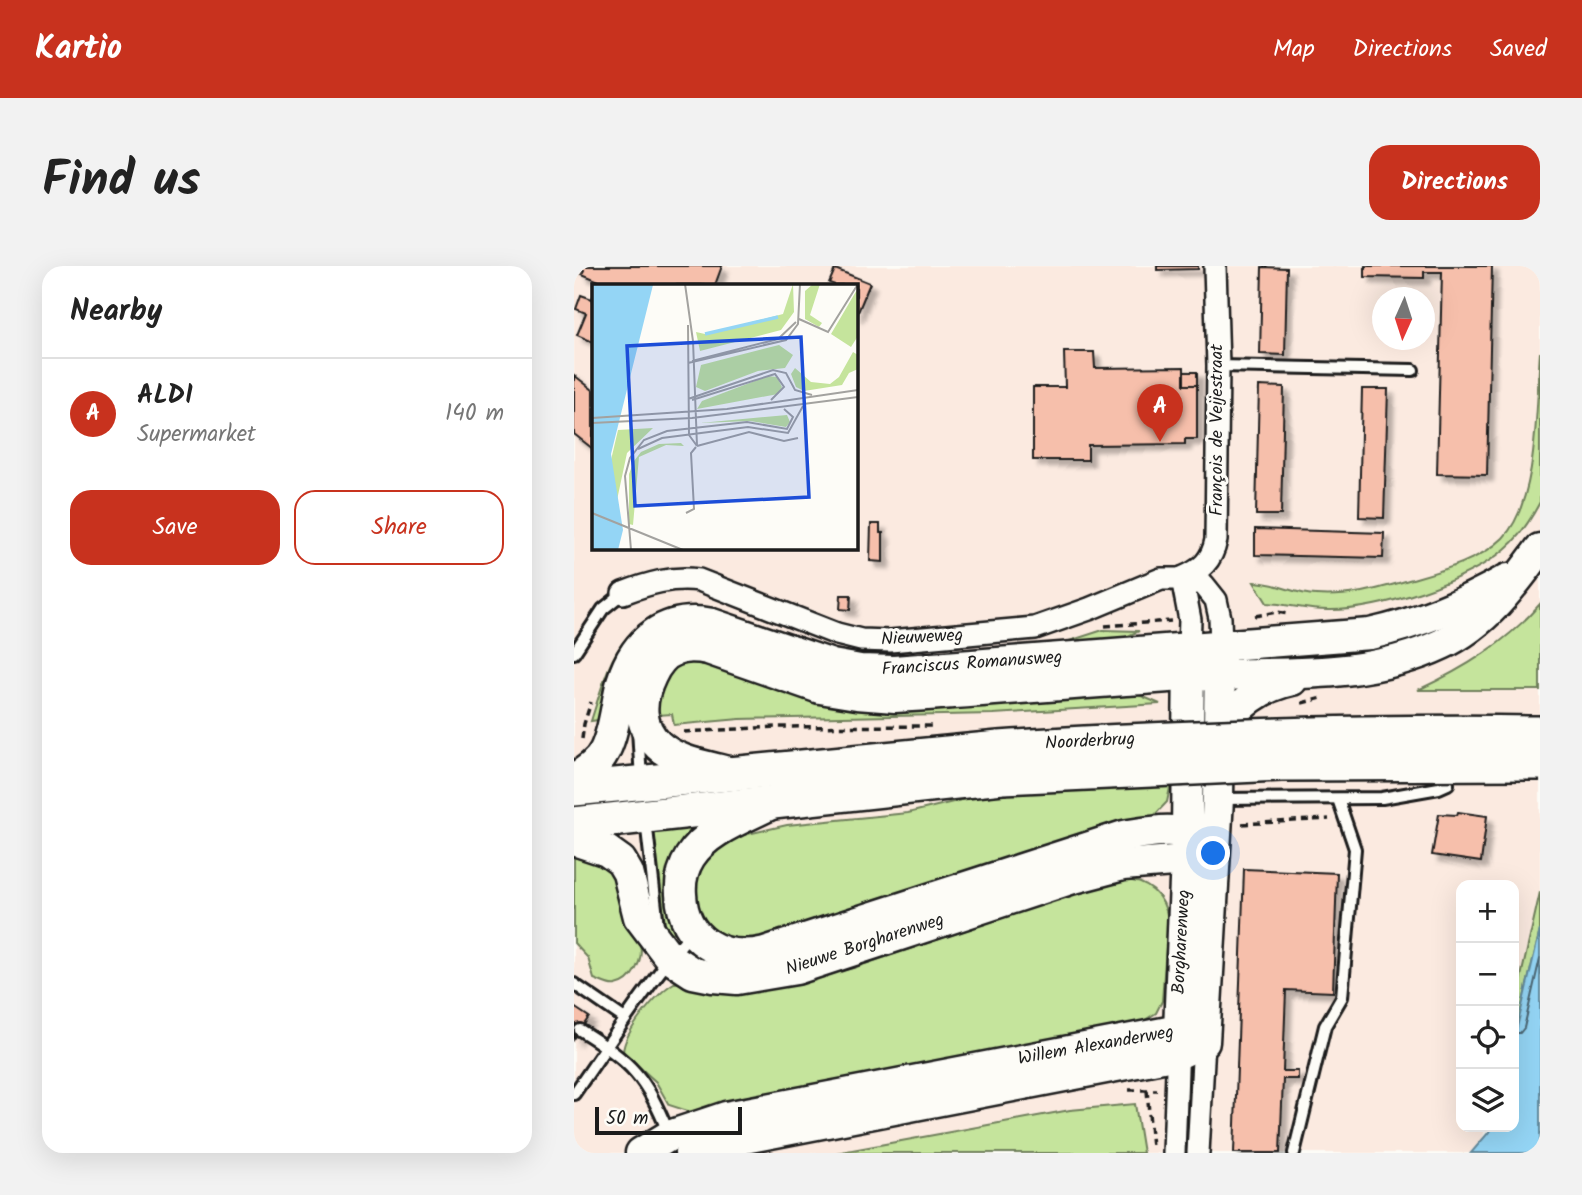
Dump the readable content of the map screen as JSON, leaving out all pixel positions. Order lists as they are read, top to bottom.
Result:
{
  "streets": {
    "main road": ["Noorderbrug"],
    "street": [
      "François de Veijestraat",
      "Nieuweweg",
      "Franciscus Romanusweg",
      "Borgharenweg",
      "Nieuwe Borgharenweg",
      "Willem Alexanderweg"
    ]
  },
  "crossings": [
    ["François de Veijestraat", "Nieuweweg"],
    ["Franciscus Romanusweg", "Borgharenweg"],
    ["Borgharenweg", "Nieuwe Borgharenweg"],
    ["Borgharenweg", "Willem Alexanderweg"]
  ],
  "scale_bar": "50 m",
  "north": "bottom",
  "page": {
    "header": "Kartio",
    "nav": ["Map", "Directions", "Saved"],
    "title": "Find us",
    "buttons": [
      "Directions",
      ["Save", "Share"]
    ],
    "heading": "Nearby",
    "list": [
      {
        "mark": "A",
        "name": "ALDI",
        "note": "Supermarket",
        "value": "140 m"
      }
    ],
    "pins": "A",
    "map_buttons": ["+", "−"],
    "scale": "50 m"
  }
}
